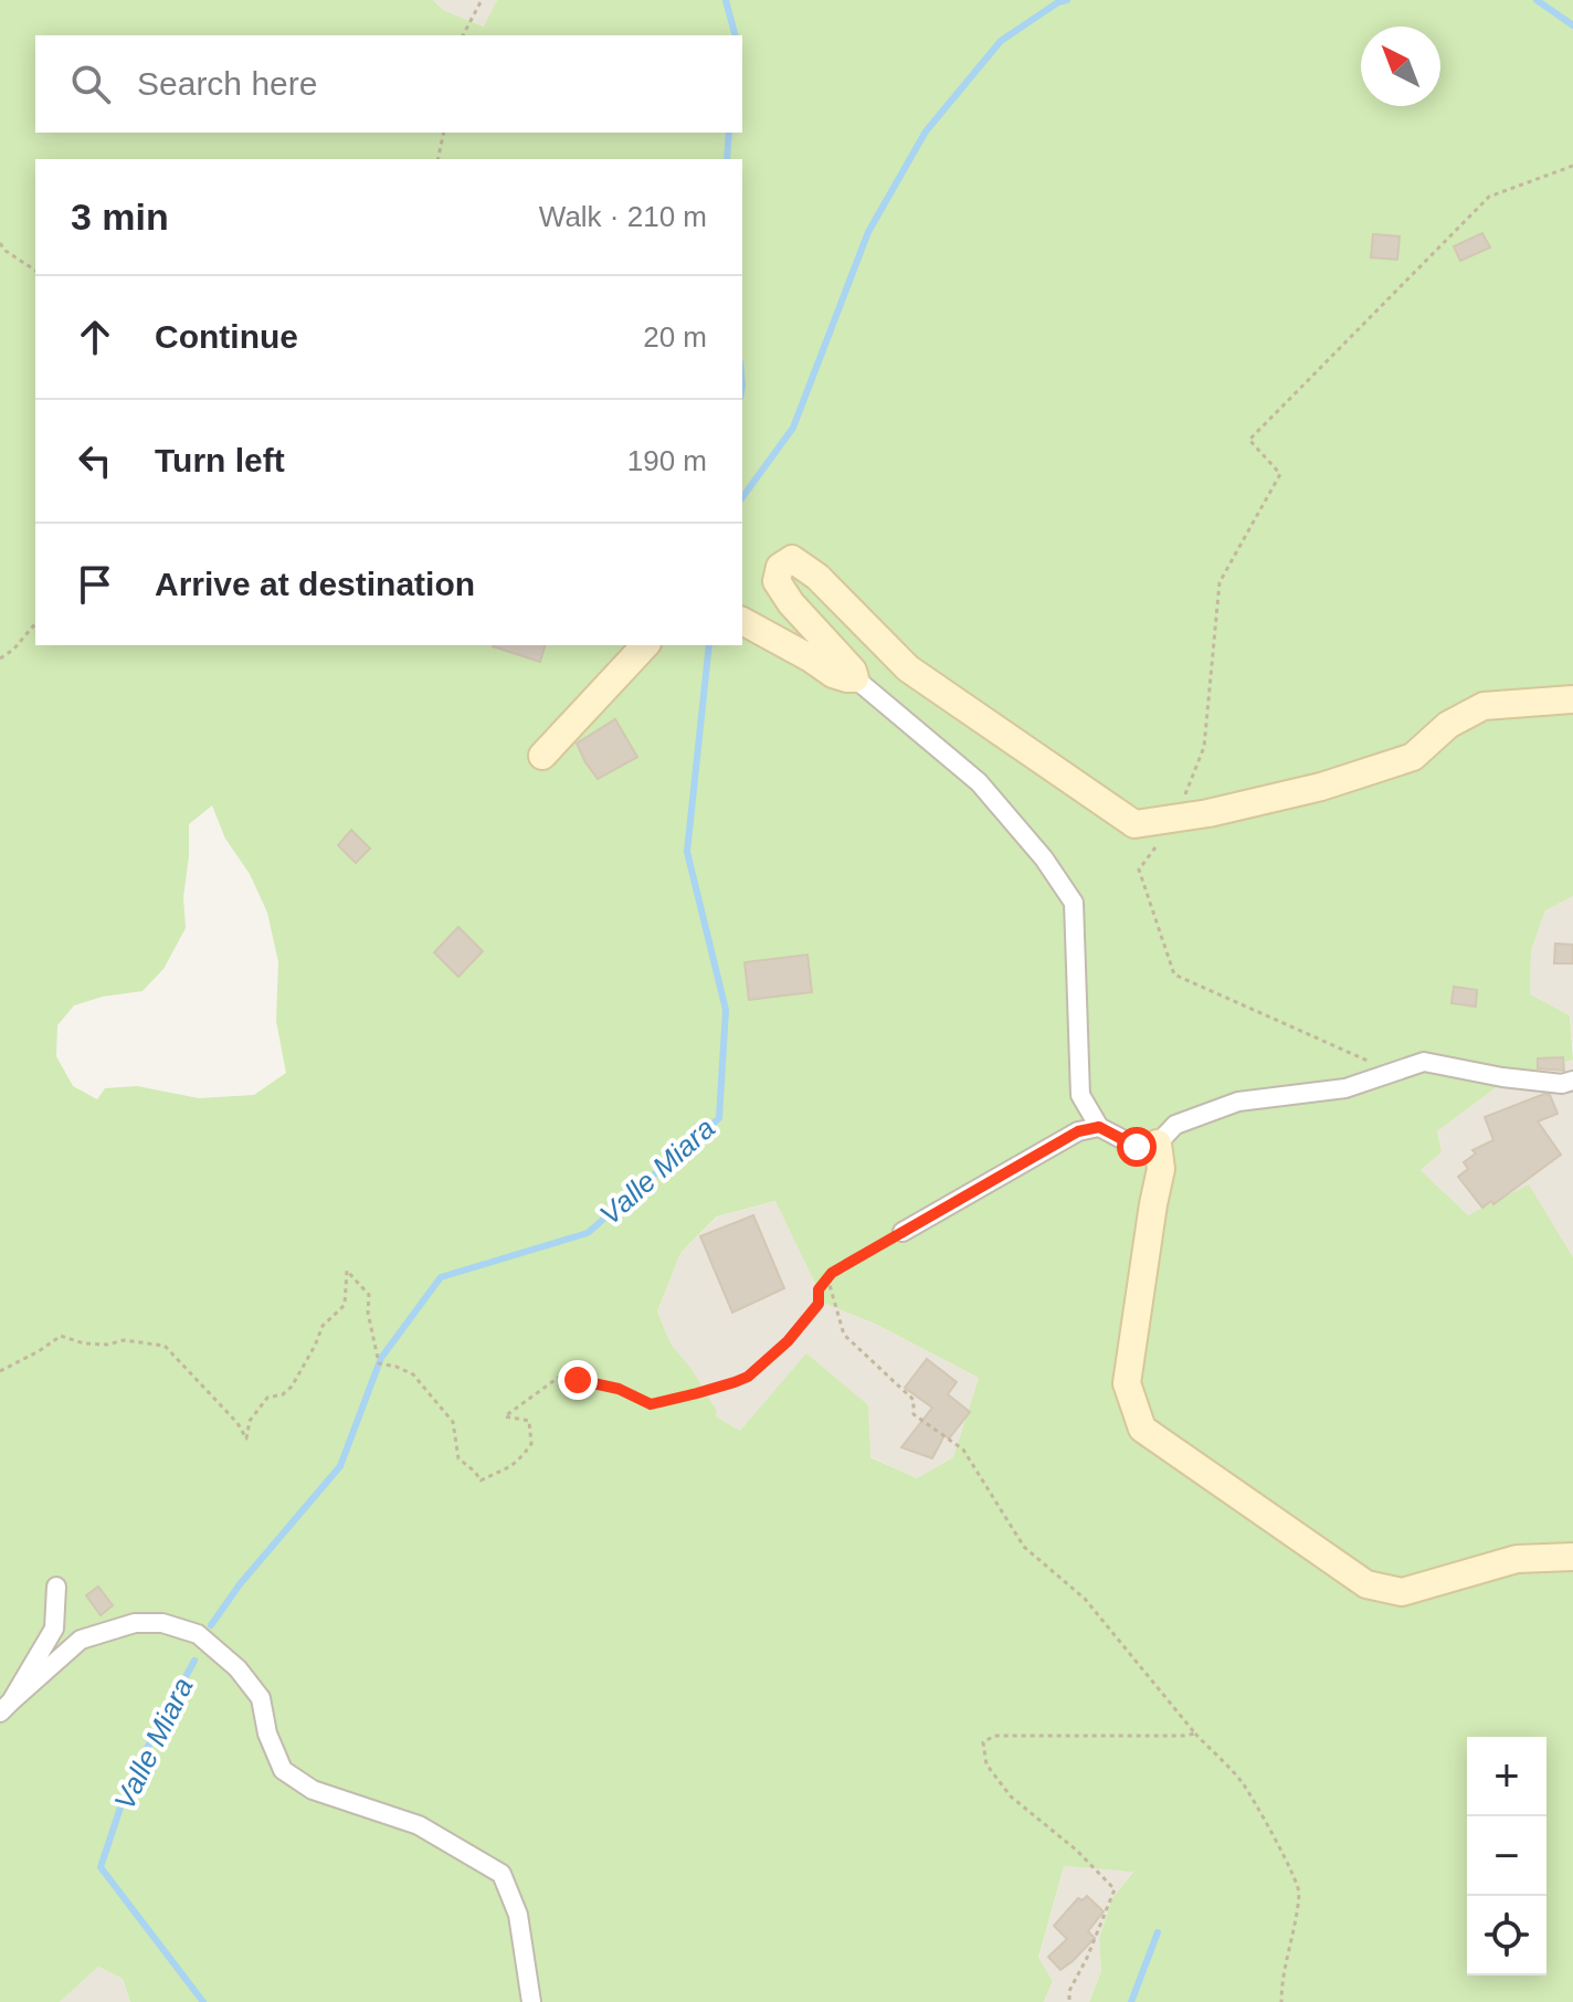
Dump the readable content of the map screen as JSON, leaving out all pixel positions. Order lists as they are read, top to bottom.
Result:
{
  "water": ["Valle Miara"],
  "north": "top left",
  "page": {
    "search": "Search here",
    "heading": ["3 min", "Walk · 210 m"],
    "list": [
      ["Continue", "20 m"],
      ["Turn left", "190 m"],
      "Arrive at destination"
    ],
    "map_buttons": ["+", "−"]
  }
}
